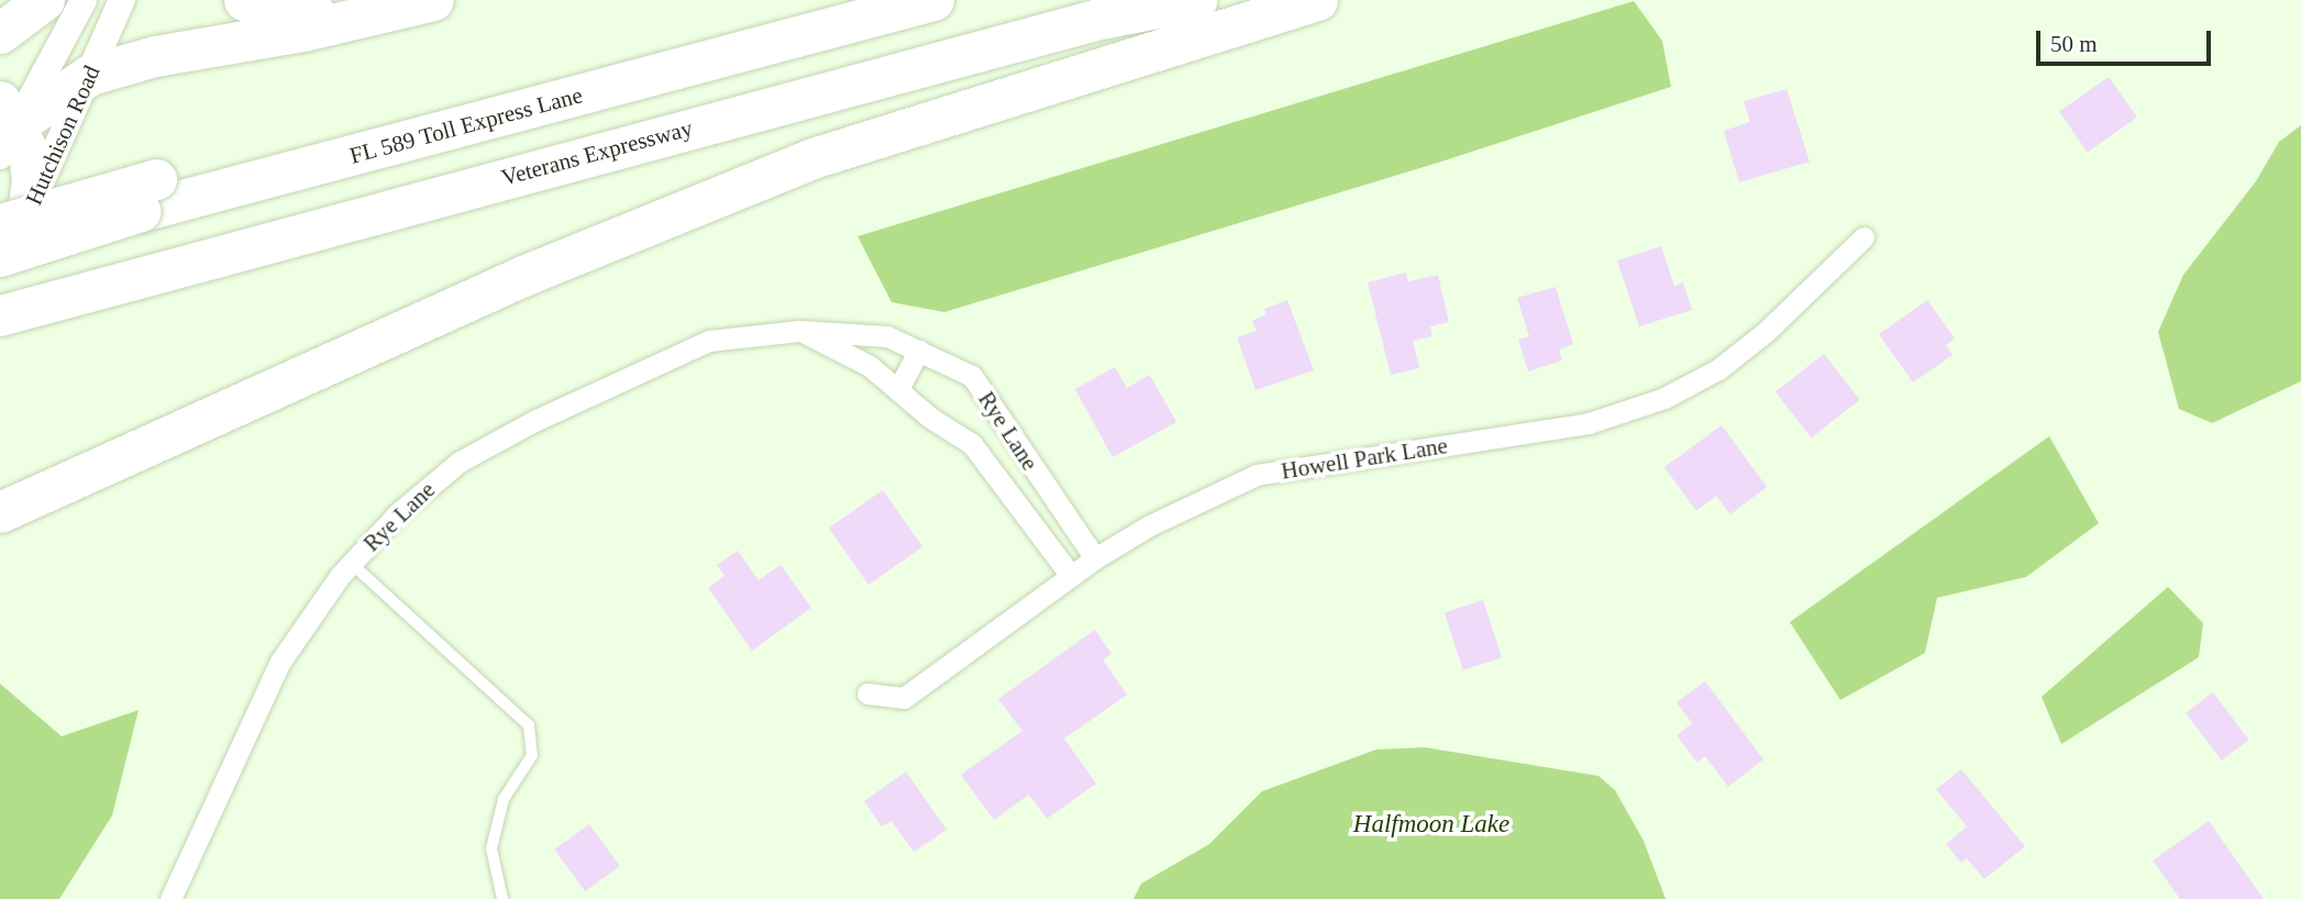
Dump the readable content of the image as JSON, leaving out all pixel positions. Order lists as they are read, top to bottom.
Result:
{
  "streets": {
    "highway": ["FL 589 Toll Express Lane", "Veterans Expressway"],
    "street": ["Hutchison Road", "Rye Lane", "Howell Park Lane"]
  },
  "crossings": [
    ["Rye Lane", "Howell Park Lane"]
  ],
  "water": ["Halfmoon Lake"],
  "scale_bar": "50 m"
}
